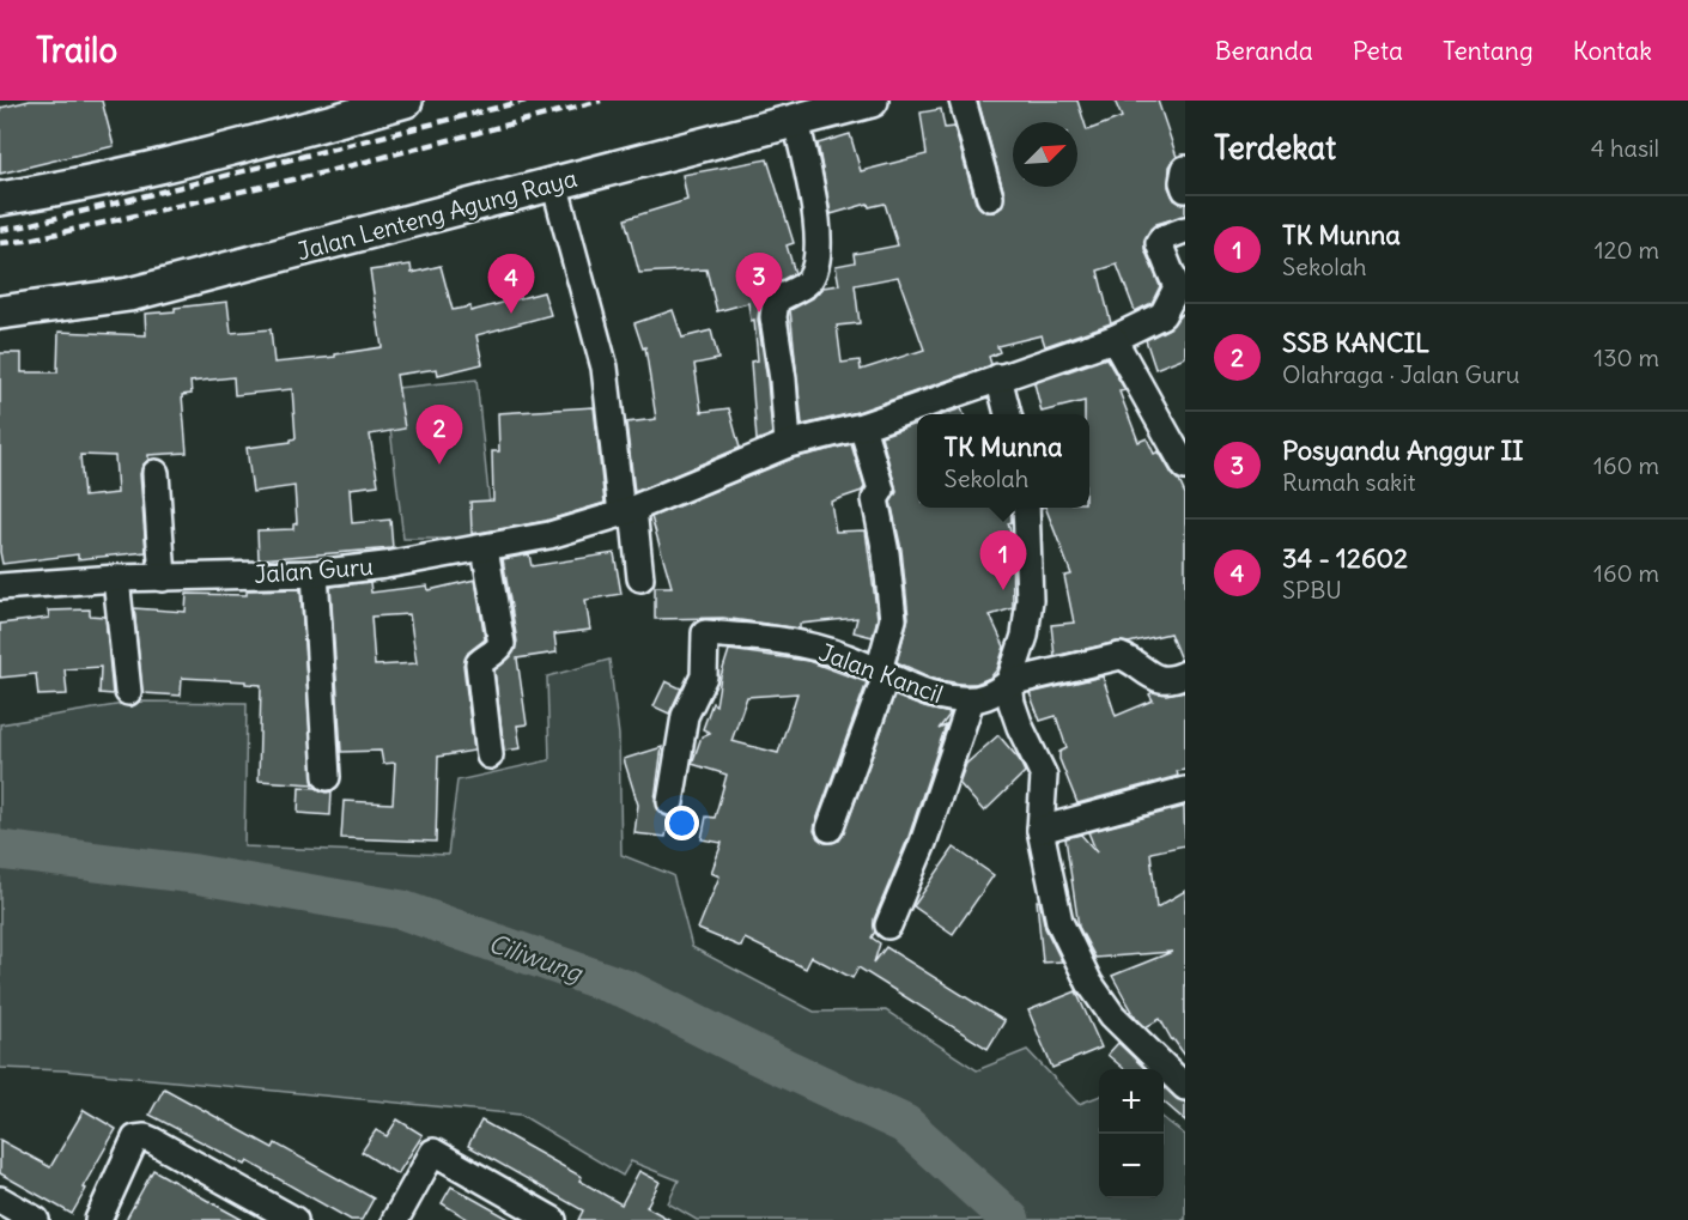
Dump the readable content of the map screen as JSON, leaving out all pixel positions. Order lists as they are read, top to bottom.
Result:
{
  "streets": {
    "main road": ["Jalan Lenteng Agung Raya"],
    "street": ["Jalan Guru", "Jalan Kancil"]
  },
  "water": ["Ciliwung"],
  "north": "top right",
  "page": {
    "header": "Trailo",
    "nav": [
      "Beranda",
      "Peta",
      "Tentang",
      "Kontak"
    ],
    "heading": ["Terdekat", "4 hasil"],
    "list": [
      {
        "mark": "1",
        "name": "TK Munna",
        "note": "Sekolah",
        "value": "120 m"
      },
      {
        "mark": "2",
        "name": "SSB KANCIL",
        "note": "Olahraga · Jalan Guru",
        "value": "130 m"
      },
      {
        "mark": "3",
        "name": "Posyandu Anggur II",
        "note": "Rumah sakit",
        "value": "160 m"
      },
      {
        "mark": "4",
        "name": "34 - 12602",
        "note": "SPBU",
        "value": "160 m"
      }
    ],
    "pins": [
      "3",
      "4",
      "2",
      "1"
    ],
    "popup": ["TK Munna", "Sekolah"],
    "map_buttons": ["+", "−"]
  }
}
